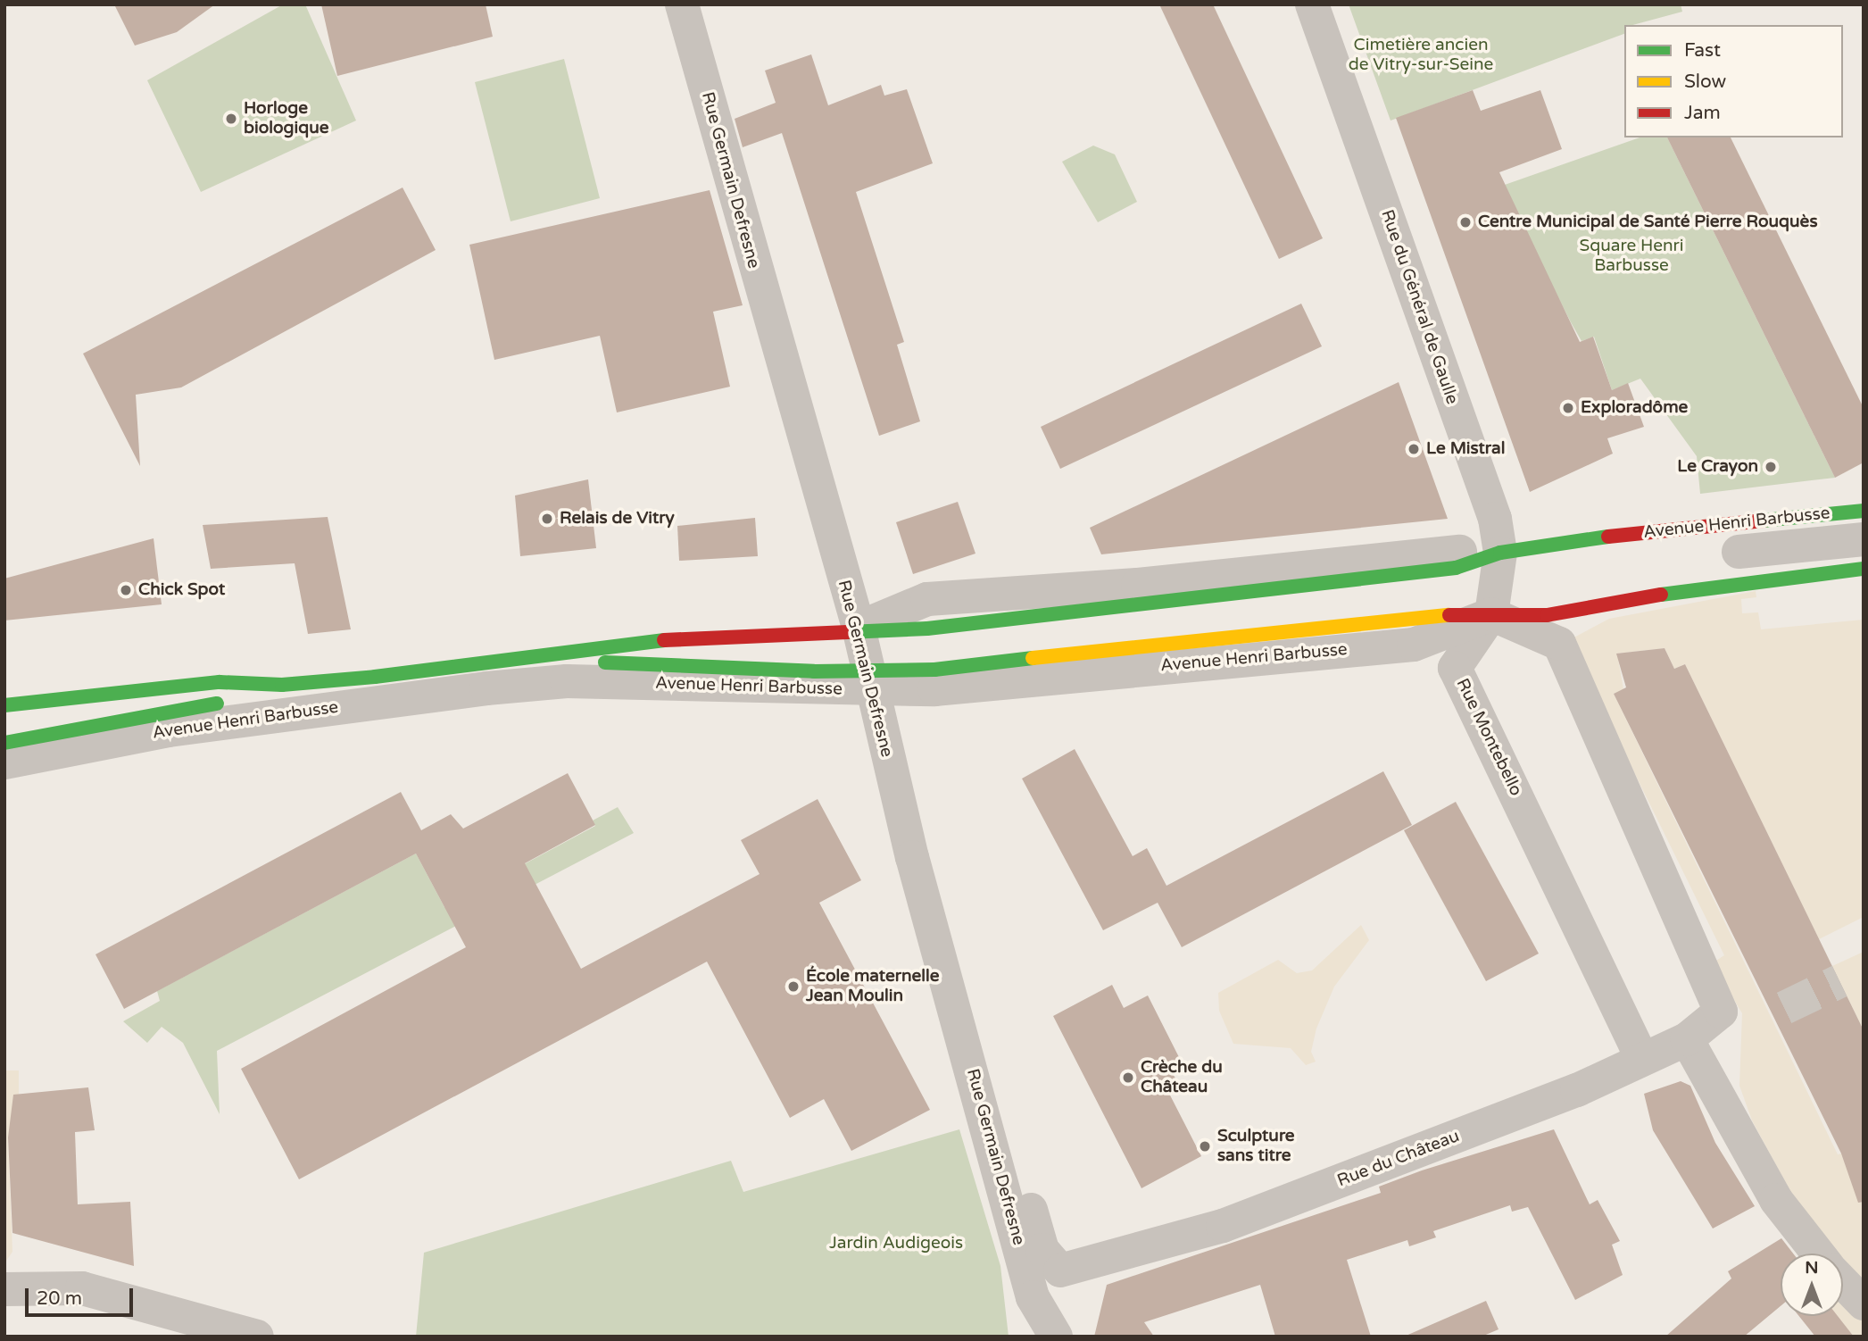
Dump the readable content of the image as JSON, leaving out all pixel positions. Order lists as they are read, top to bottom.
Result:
{
  "streets": {
    "main road": ["Avenue Henri Barbusse"],
    "street": [
      "Rue Germain Defresne",
      "Rue du Général de Gaulle",
      "Rue Montebello",
      "Rue du Château"
    ]
  },
  "crossings": [
    ["Rue Germain Defresne", "Avenue Henri Barbusse"],
    ["Rue du Général de Gaulle", "Avenue Henri Barbusse"],
    ["Rue du Général de Gaulle", "Rue Montebello"],
    ["Rue du Général de Gaulle", "Rue du Château"],
    ["Avenue Henri Barbusse", "Rue Montebello"],
    ["Avenue Henri Barbusse", "Rue du Château"],
    ["Rue Montebello", "Rue du Château"]
  ],
  "parks": ["Cimetière ancien de Vitry-sur-Seine", "Square Henri Barbusse", "Jardin Audigeois"],
  "places": [
    "Horloge biologique",
    "Centre Municipal de Santé Pierre Rouquès",
    "Exploradôme",
    "Le Mistral",
    "Le Crayon",
    "Relais de Vitry",
    "Chick Spot",
    "École maternelle Jean Moulin",
    "Crèche du Château",
    "Sculpture sans titre"
  ],
  "legend": ["Fast", "Slow", "Jam"],
  "scale_bar": "20 m",
  "north": "top"
}
